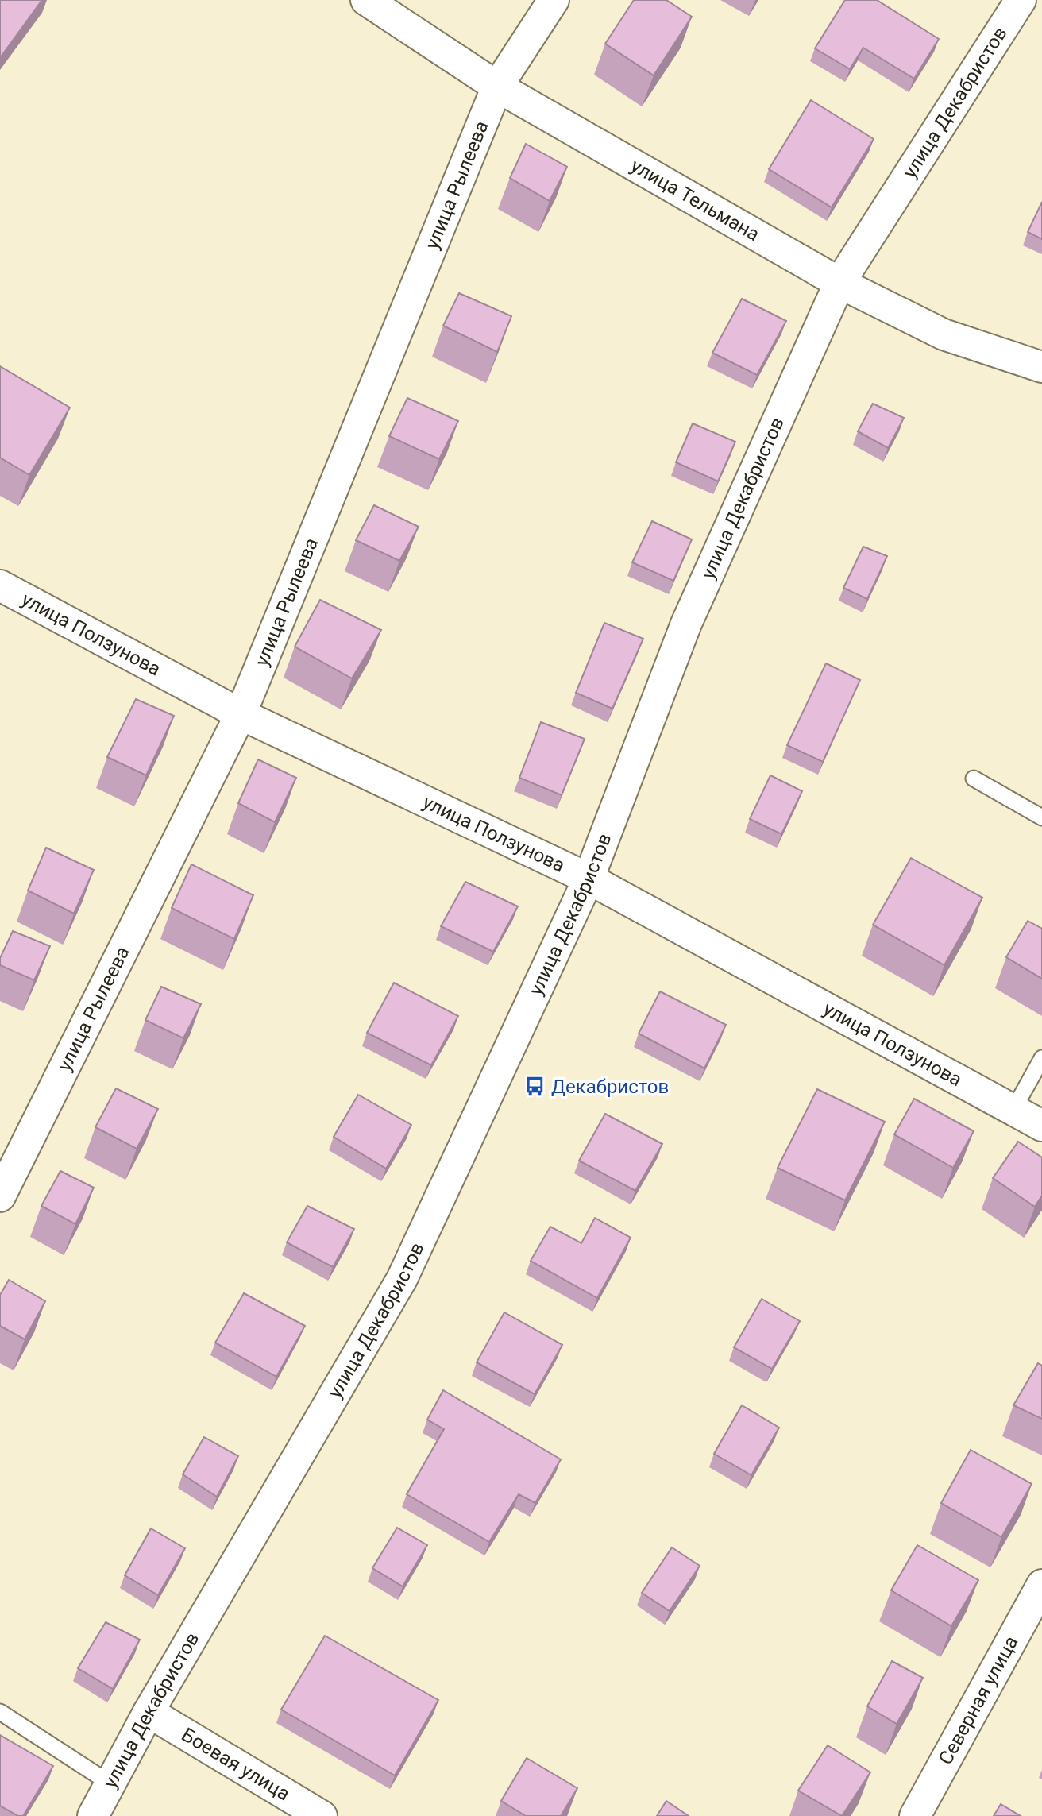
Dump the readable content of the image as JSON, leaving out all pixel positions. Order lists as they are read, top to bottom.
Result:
{
  "streets": {
    "street": [
      "улица Декабристов",
      "улица Рылеева",
      "улица Тельмана",
      "улица Ползунова",
      "Северная улица",
      "Боевая улица"
    ]
  },
  "crossings": [
    ["улица Декабристов", "улица Тельмана"],
    ["улица Декабристов", "улица Ползунова"],
    ["улица Декабристов", "Боевая улица"],
    ["улица Рылеева", "улица Тельмана"],
    ["улица Рылеева", "улица Ползунова"]
  ],
  "places": {
    "bus stop": ["Декабристов"]
  }
}
